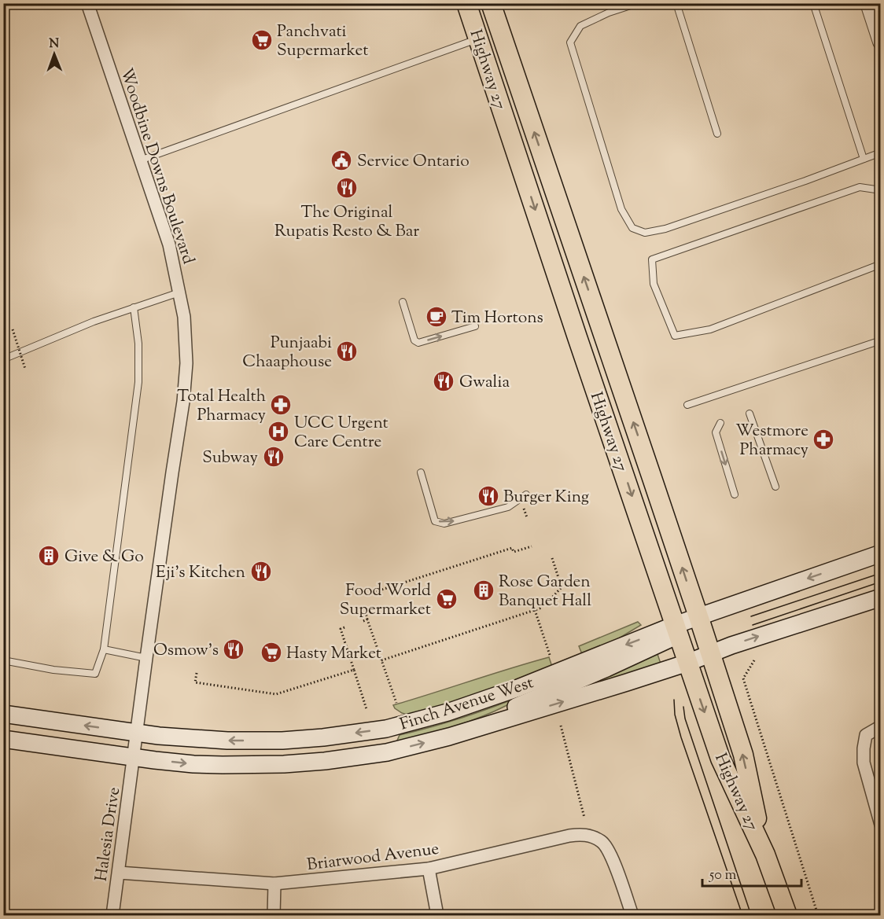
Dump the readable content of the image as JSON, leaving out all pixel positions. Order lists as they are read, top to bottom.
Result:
{
  "streets": {
    "main road": ["Highway 27", "Finch Avenue West"],
    "street": ["Woodbine Downs Boulevard", "Halesia Drive", "Briarwood Avenue"]
  },
  "crossings": [
    ["Highway 27", "Finch Avenue West"],
    ["Woodbine Downs Boulevard", "Finch Avenue West"],
    ["Woodbine Downs Boulevard", "Halesia Drive"],
    ["Finch Avenue West", "Halesia Drive"],
    ["Halesia Drive", "Briarwood Avenue"]
  ],
  "places": {
    "supermarket": ["Panchvati Supermarket", "Food World Supermarket", "Hasty Market"],
    "public building": ["Service Ontario"],
    "restaurant": [
      "The Original Rupatis Resto & Bar",
      "Punjaabi Chaaphouse",
      "Gwalia",
      "Subway",
      "Burger King",
      "Eji's Kitchen",
      "Osmow's"
    ],
    "cafe": ["Tim Hortons"],
    "pharmacy": ["Total Health Pharmacy", "Westmore Pharmacy"],
    "hospital": ["UCC Urgent Care Centre"],
    "building": ["Give & Go", "Rose Garden Banquet Hall"]
  },
  "scale_bar": "50 m",
  "north": "top"
}
